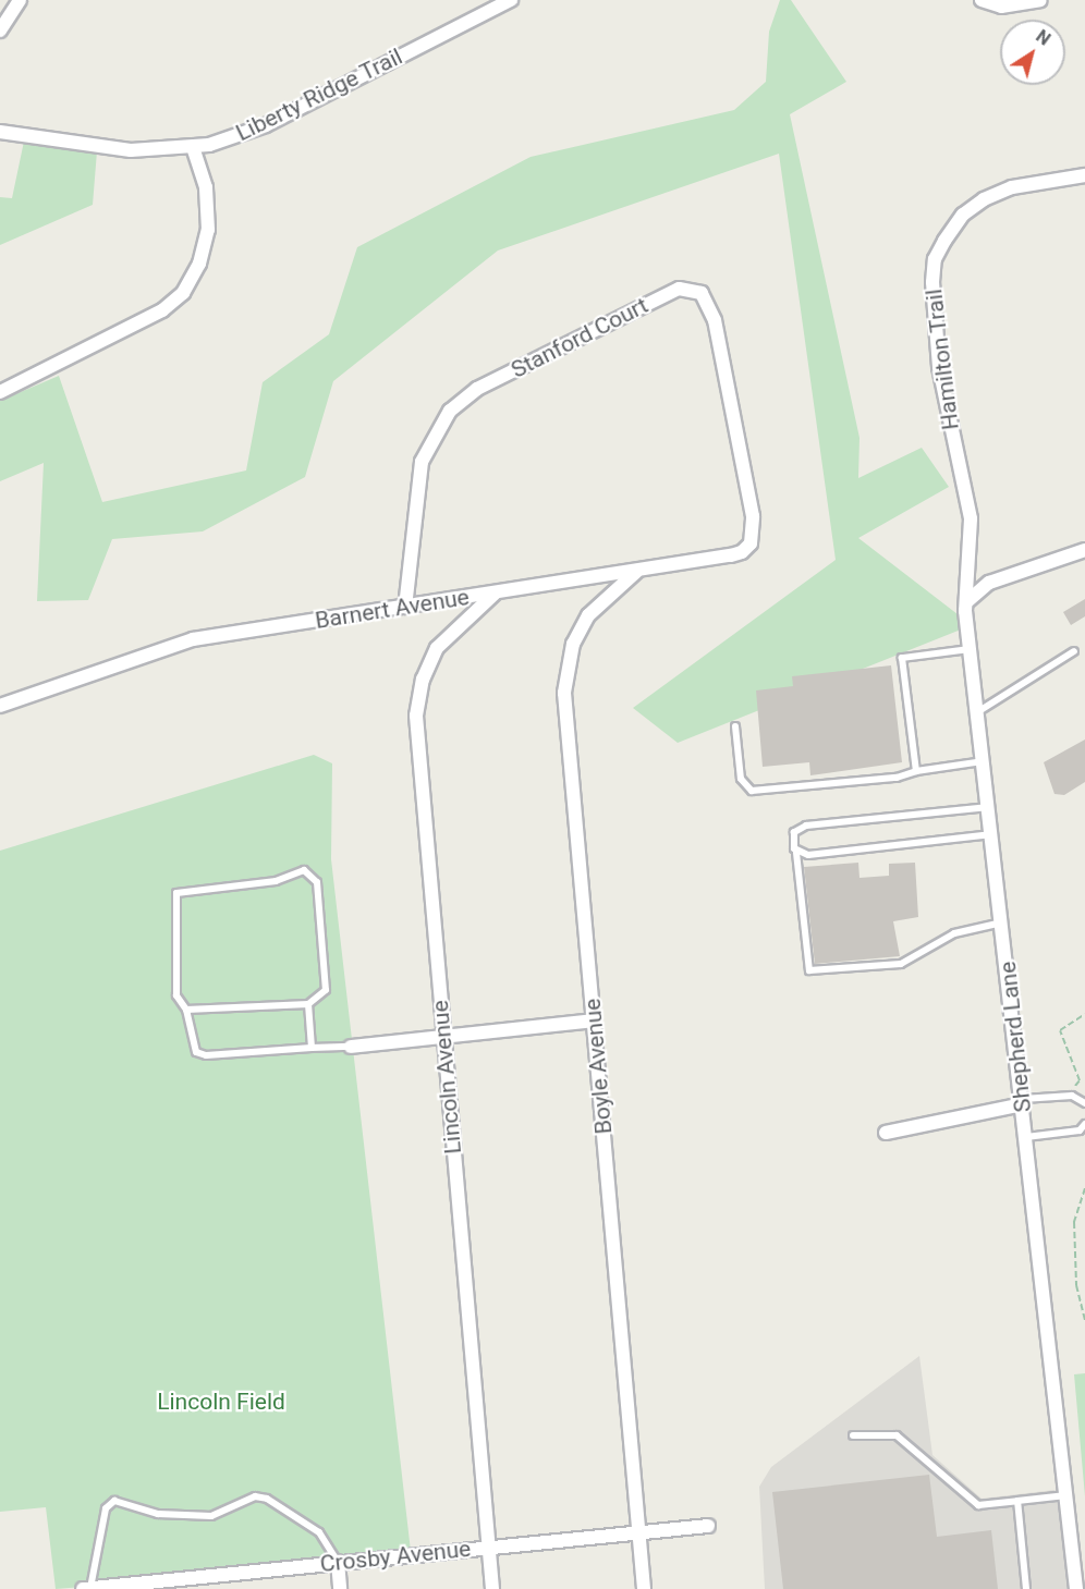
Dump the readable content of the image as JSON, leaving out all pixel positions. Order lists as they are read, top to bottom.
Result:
{
  "streets": {
    "street": [
      "Liberty Ridge Trail",
      "Stanford Court",
      "Hamilton Trail",
      "Barnert Avenue",
      "Shepherd Lane",
      "Boyle Avenue",
      "Lincoln Avenue",
      "Crosby Avenue"
    ]
  },
  "crossings": [
    ["Stanford Court", "Barnert Avenue"],
    ["Hamilton Trail", "Shepherd Lane"],
    ["Barnert Avenue", "Boyle Avenue"],
    ["Barnert Avenue", "Lincoln Avenue"],
    ["Boyle Avenue", "Crosby Avenue"],
    ["Lincoln Avenue", "Crosby Avenue"]
  ],
  "parks": ["Lincoln Field"],
  "north": "top right"
}
